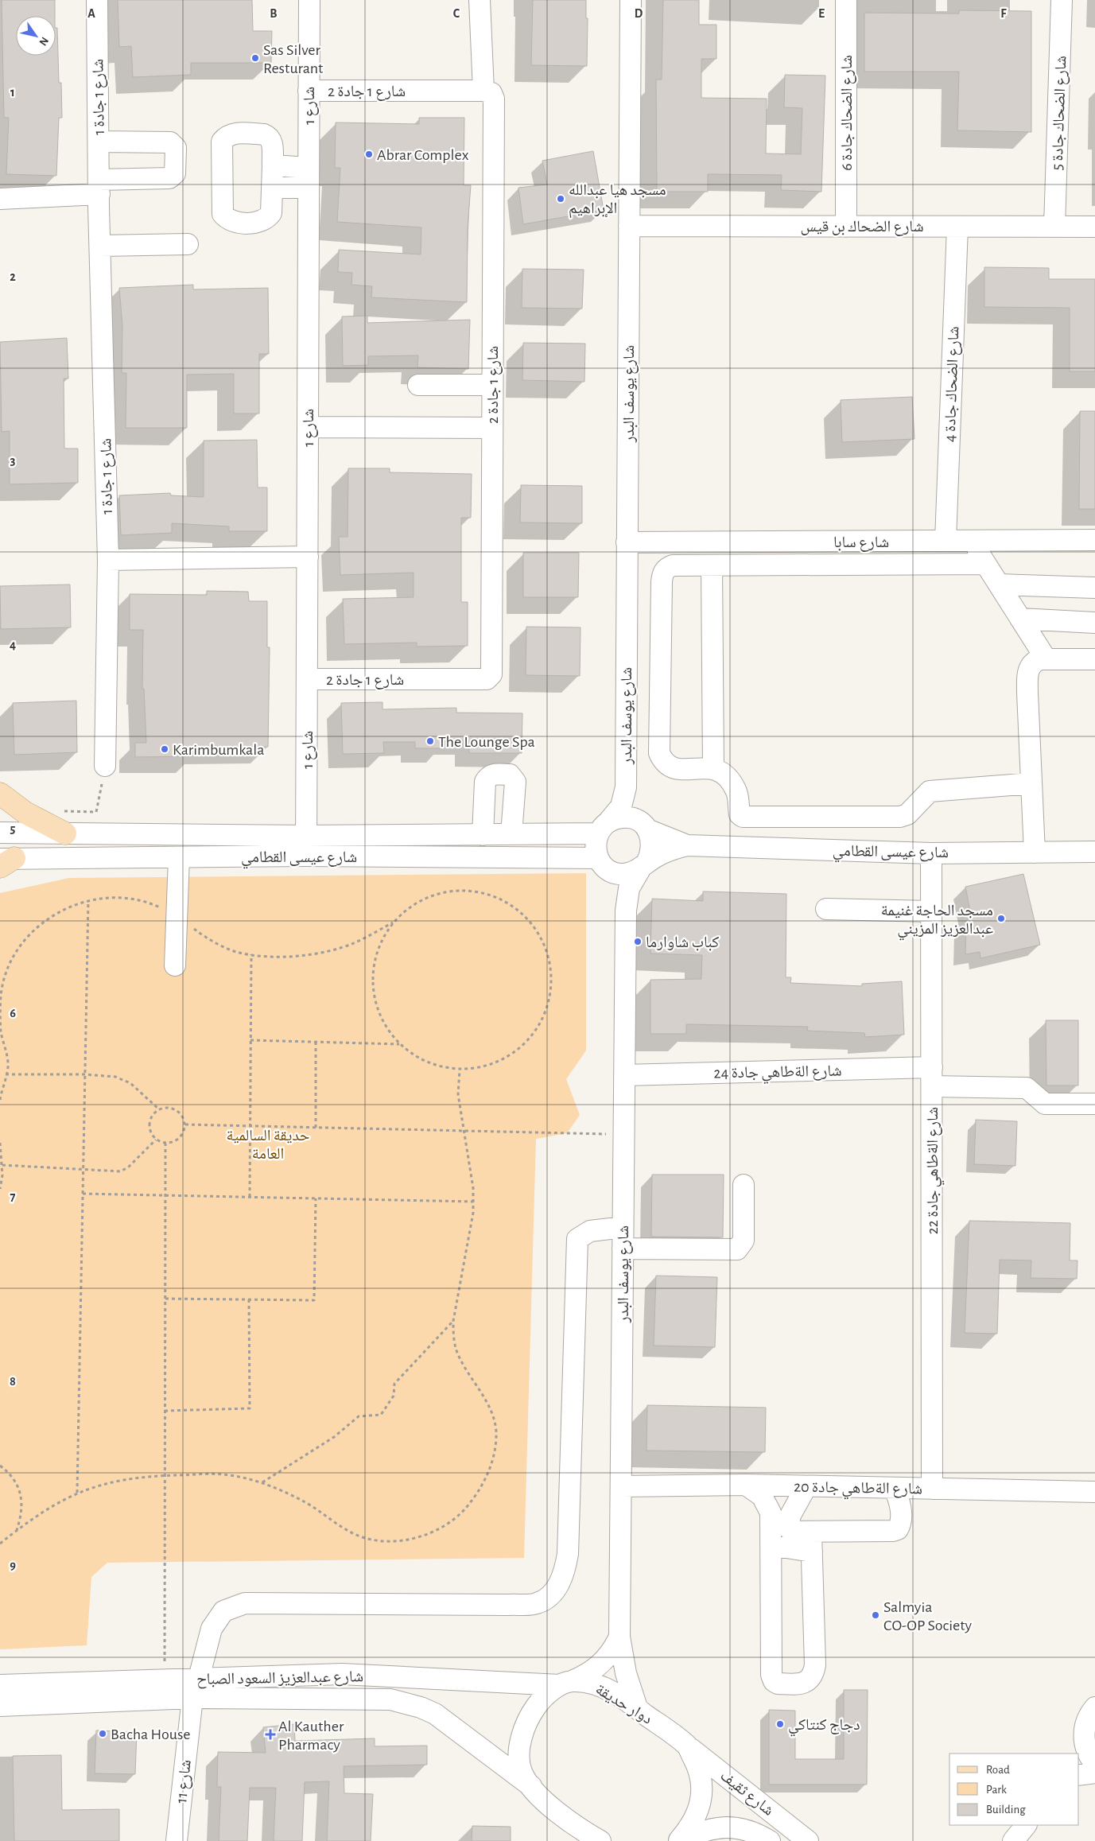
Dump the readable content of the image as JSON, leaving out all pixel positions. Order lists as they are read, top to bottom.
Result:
{
  "streets": {
    "street": [
      "شارع 1 جادة 2",
      "شارع 1 جادة 1",
      "شارع 1",
      "شارع الضحاك جادة 6",
      "شارع الضحاك جادة 5",
      "شارع الضحاك بن قيس",
      "شارع الضحاك جادة 4",
      "شارع يوسف البدر",
      "شارع سابا",
      "شارع عيسى القطامي",
      "شارع الةطاهي جادة 24",
      "شارع الةطاهي جادة 22",
      "شارع الةطاهي جادة 20",
      "شارع عبدالعزيز السعود الصباح",
      "دوار حديقة",
      "شارع 11",
      "شارع ثقيف"
    ]
  },
  "crossings": [
    ["شارع 1 جادة 2", "شارع 1"],
    ["شارع 1", "شارع عيسى القطامي"],
    ["شارع الضحاك جادة 6", "شارع الضحاك بن قيس"],
    ["شارع الضحاك جادة 5", "شارع الضحاك بن قيس"],
    ["شارع الضحاك بن قيس", "شارع الضحاك جادة 4"],
    ["شارع الضحاك بن قيس", "شارع يوسف البدر"],
    ["شارع الضحاك جادة 4", "شارع سابا"],
    ["شارع يوسف البدر", "شارع سابا"],
    ["شارع يوسف البدر", "شارع عيسى القطامي"],
    ["شارع يوسف البدر", "شارع الةطاهي جادة 24"],
    ["شارع يوسف البدر", "شارع الةطاهي جادة 20"],
    ["شارع يوسف البدر", "دوار حديقة"],
    ["شارع عيسى القطامي", "شارع الةطاهي جادة 22"],
    ["شارع الةطاهي جادة 24", "شارع الةطاهي جادة 22"],
    ["شارع الةطاهي جادة 22", "شارع الةطاهي جادة 20"],
    ["شارع عبدالعزيز السعود الصباح", "دوار حديقة"],
    ["شارع عبدالعزيز السعود الصباح", "شارع 11"],
    ["دوار حديقة", "شارع ثقيف"]
  ],
  "parks": ["حديقة السالمية العامة"],
  "places": {
    "other": [
      "Sas Silver Resturant",
      "Abrar Complex",
      "مسجد هيا عبدالله الإبراهيم",
      "The Lounge Spa",
      "Karimbumkala",
      "مسجد الحاجة غنيمة عبدالعزيز المزيني",
      "كباب شاوارما",
      "Salmyia CO-OP Society",
      "دجاج كنتاكي",
      "Bacha House"
    ],
    "health": ["Al Kauther Pharmacy"]
  },
  "legend": ["Road", "Park", "Building"],
  "north": "bottom right",
  "grid": {
    "columns": [
      "A",
      "B",
      "C",
      "D",
      "E",
      "F"
    ],
    "rows": [
      "1",
      "2",
      "3",
      "4",
      "5",
      "6",
      "7",
      "8",
      "9"
    ]
  }
}
